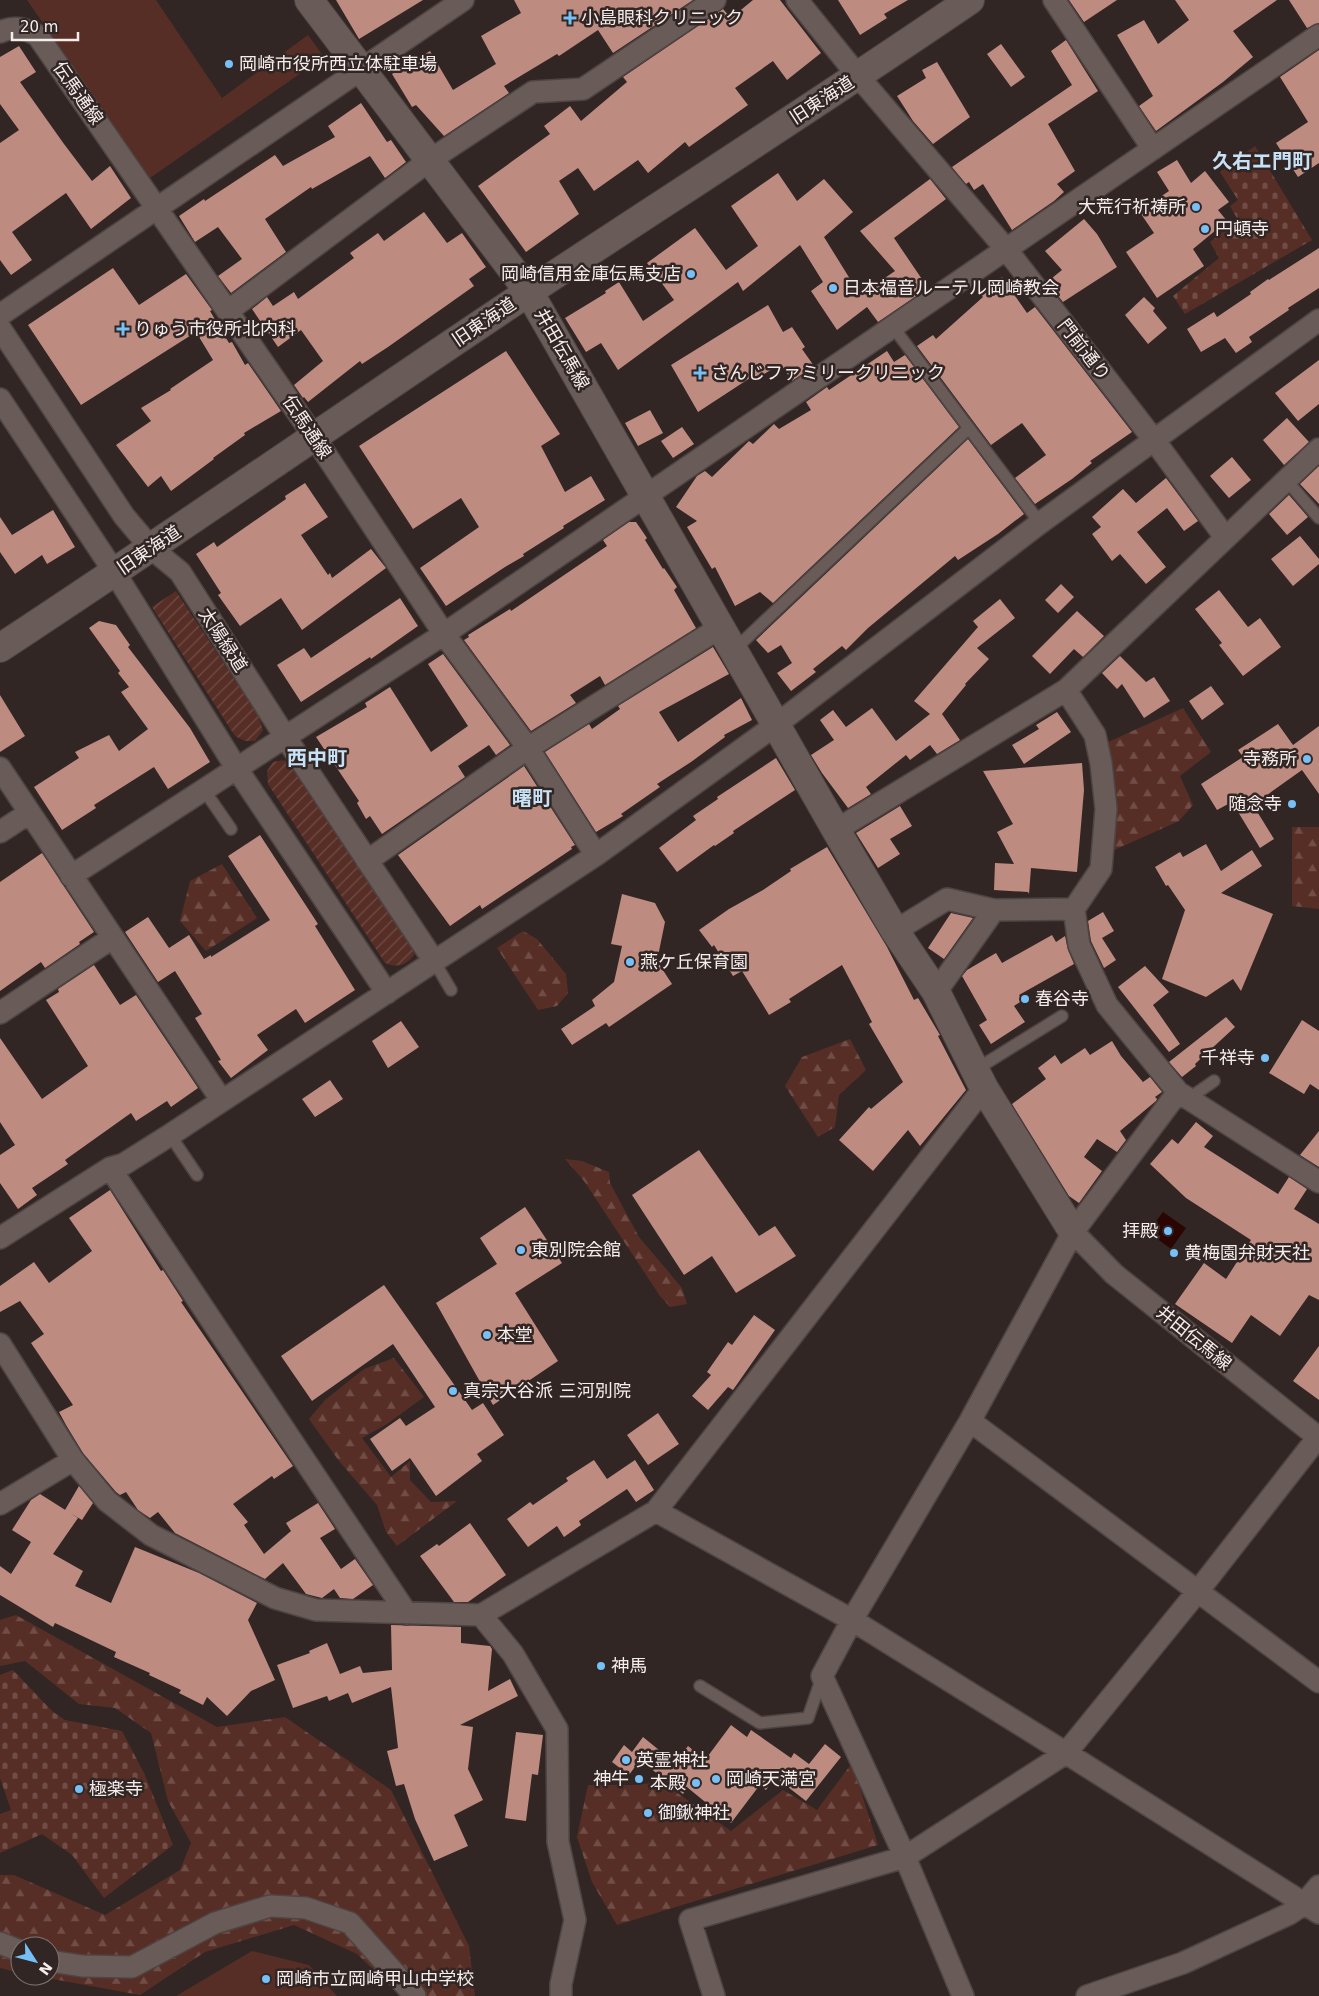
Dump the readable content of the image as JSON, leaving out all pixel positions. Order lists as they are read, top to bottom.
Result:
{
  "streets": {
    "street": [
      "伝馬通線",
      "旧東海道",
      "井田伝馬線",
      "門前通り",
      "太陽緑道"
    ]
  },
  "crossings": [
    ["伝馬通線", "旧東海道"],
    ["旧東海道", "井田伝馬線"],
    ["旧東海道", "門前通り"],
    ["旧東海道", "太陽緑道"]
  ],
  "districts": ["久右エ門町", "西中町", "曙町"],
  "places": {
    "health": ["小島眼科クリニック", "りゅう市役所北内科", "さんじファミリークリニック"],
    "other": [
      "岡崎市役所西立体駐車場",
      "大荒行祈祷所",
      "円頓寺",
      "岡崎信用金庫伝馬支店",
      "日本福音ルーテル岡崎教会",
      "寺務所",
      "随念寺",
      "燕ケ丘保育園",
      "春谷寺",
      "千祥寺",
      "拝殿",
      "東別院会館",
      "黄梅園弁財天社",
      "本堂",
      "真宗大谷派 三河別院",
      "神馬",
      "英霊神社",
      "神牛",
      "岡崎天満宮",
      "本殿",
      "極楽寺",
      "御鍬神社",
      "岡崎市立岡崎甲山中学校"
    ]
  },
  "scale_bar": "20 m",
  "north": "bottom right"
}
